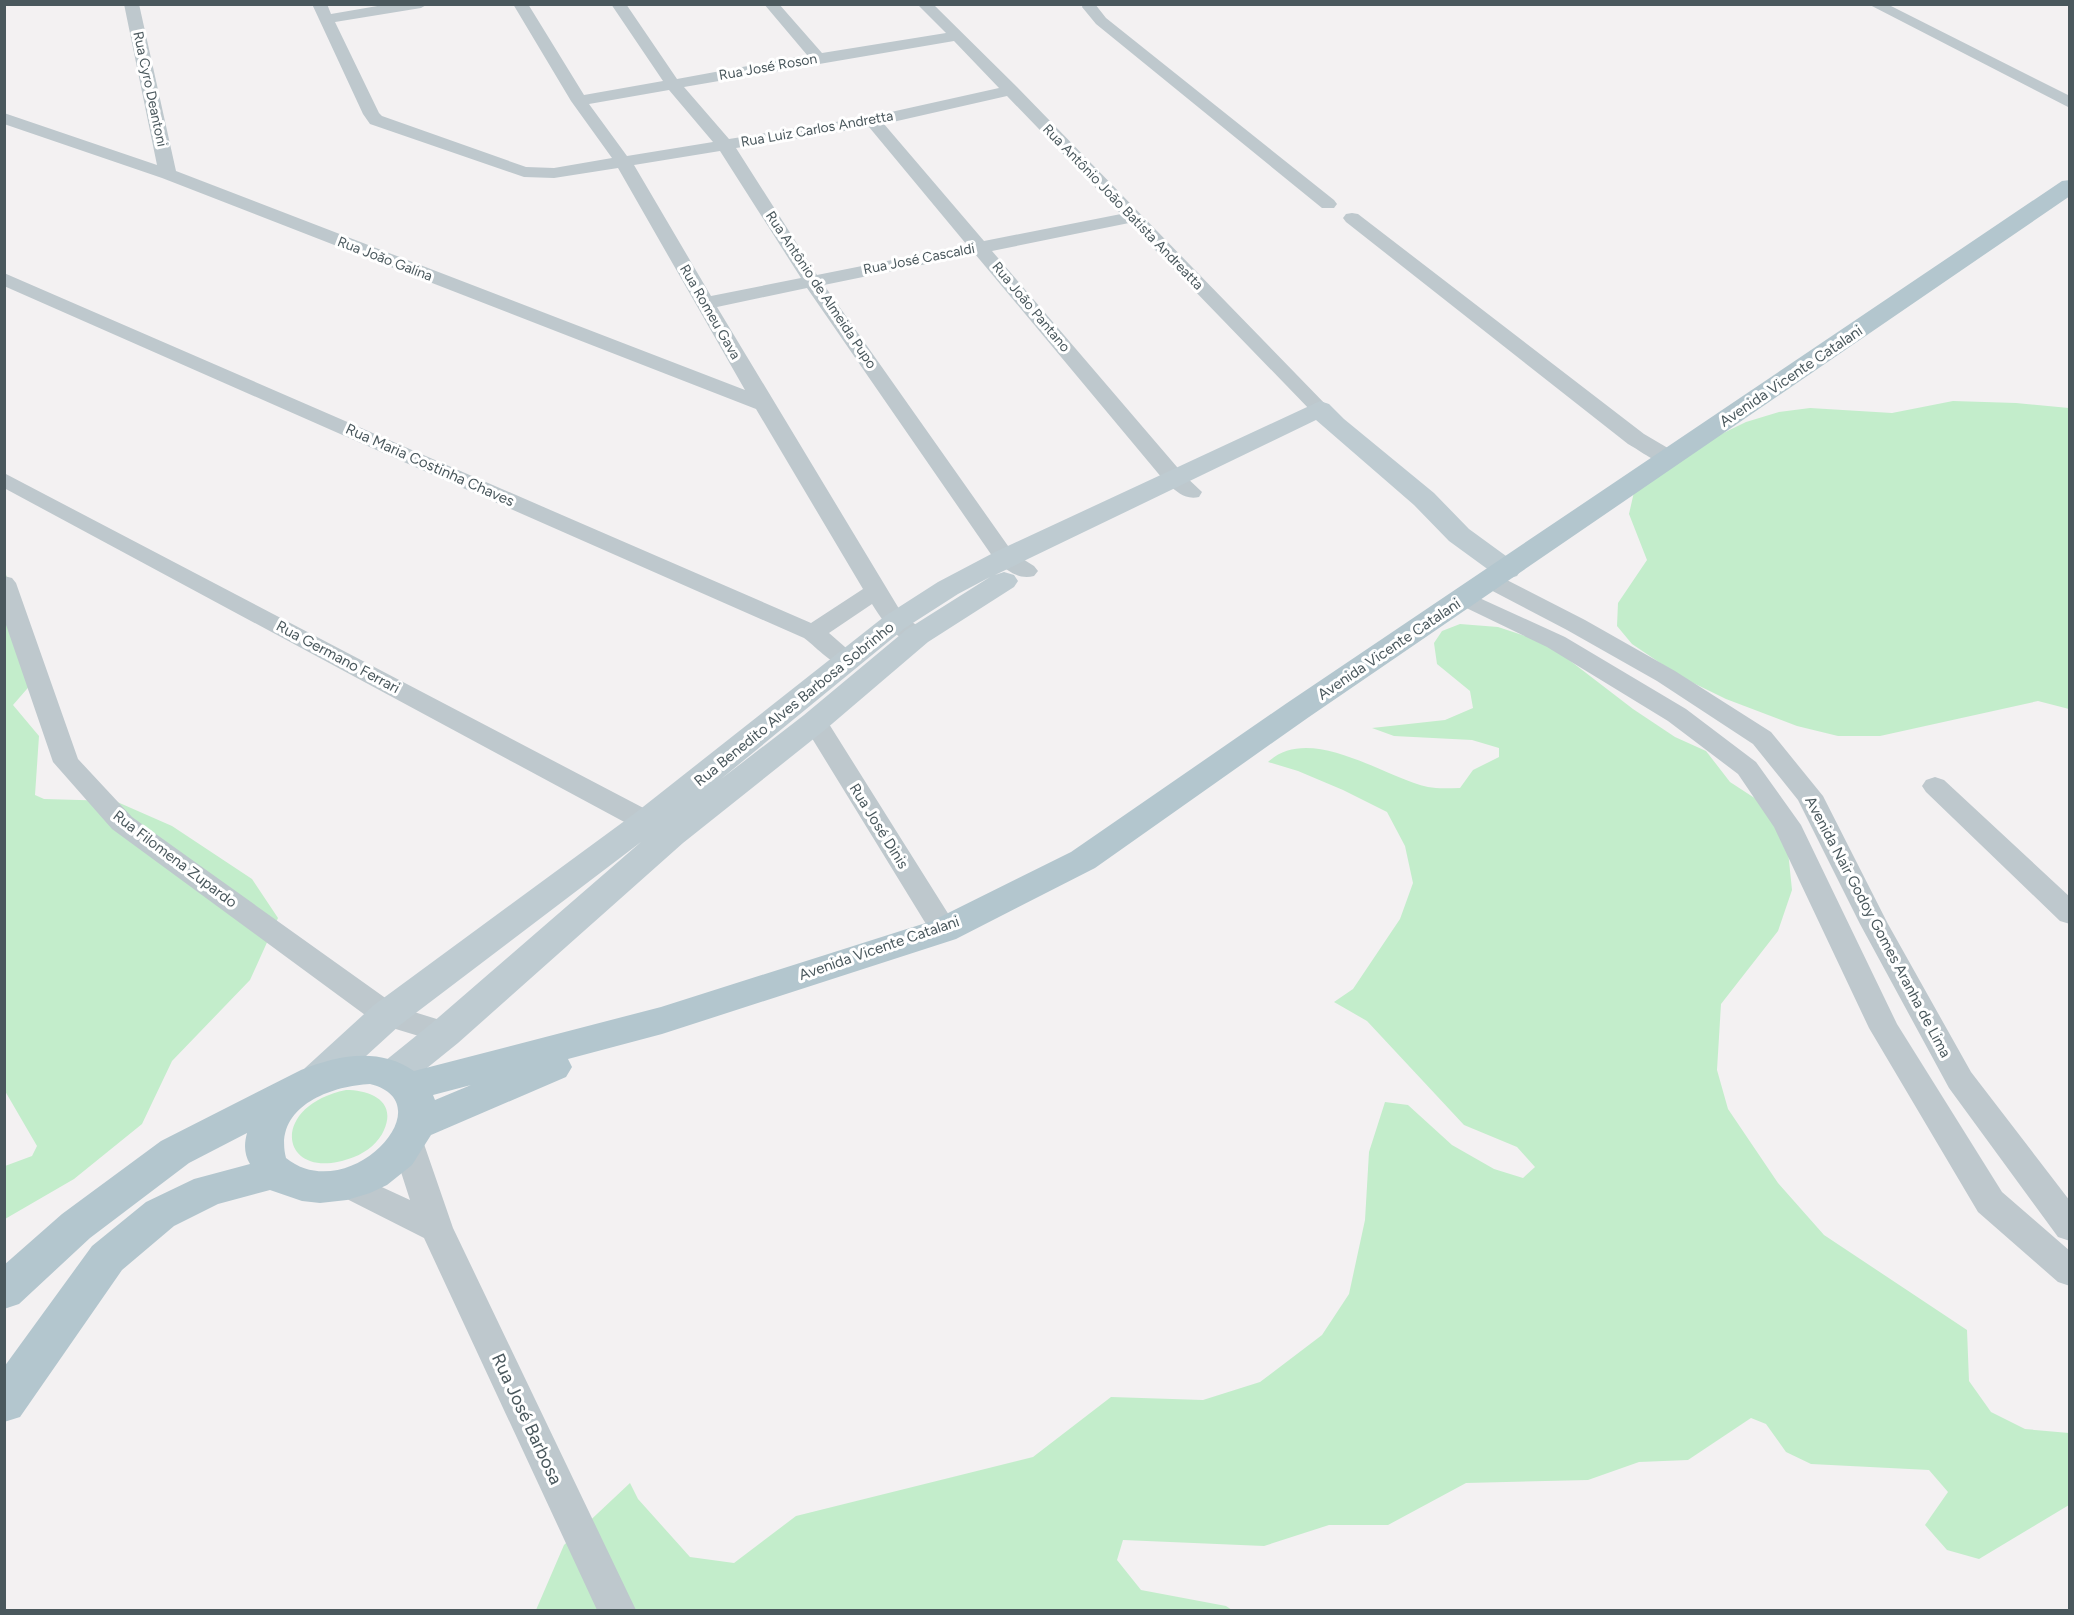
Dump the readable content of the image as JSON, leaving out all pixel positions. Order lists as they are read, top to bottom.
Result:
{
  "streets": {
    "main road": ["Avenida Vicente Catalani", "Rua Benedito Alves Barbosa Sobrinho"],
    "street": [
      "Rua José Roson",
      "Rua Cyro Deantoni",
      "Rua Luiz Carlos Andretta",
      "Rua Antônio João Batista Andreatta",
      "Rua João Galina",
      "Rua José Cascaldi",
      "Rua Antônio de Almeida Pupo",
      "Rua João Pantano",
      "Rua Romeu Gava",
      "Rua Maria Costinha Chaves",
      "Rua Germano Ferrari",
      "Rua José Dinis",
      "Rua Filomena Zupardo",
      "Avenida Nair Godoy Gomes Aranha de Lima",
      "Rua José Barbosa"
    ]
  },
  "crossings": [
    ["Rua José Roson", "Rua Antônio João Batista Andreatta"],
    ["Rua José Roson", "Rua Antônio de Almeida Pupo"],
    ["Rua José Roson", "Rua Romeu Gava"],
    ["Rua Cyro Deantoni", "Rua João Galina"],
    ["Rua Luiz Carlos Andretta", "Rua Antônio João Batista Andreatta"],
    ["Rua Luiz Carlos Andretta", "Rua Antônio de Almeida Pupo"],
    ["Rua Luiz Carlos Andretta", "Rua João Pantano"],
    ["Rua Luiz Carlos Andretta", "Rua Romeu Gava"],
    ["Rua Antônio João Batista Andreatta", "Rua José Cascaldi"],
    ["Rua Antônio João Batista Andreatta", "Avenida Vicente Catalani"],
    ["Rua Antônio João Batista Andreatta", "Rua Benedito Alves Barbosa Sobrinho"],
    ["Rua Antônio João Batista Andreatta", "Avenida Nair Godoy Gomes Aranha de Lima"],
    ["Rua João Galina", "Rua Romeu Gava"],
    ["Rua José Cascaldi", "Rua Antônio de Almeida Pupo"],
    ["Rua José Cascaldi", "Rua João Pantano"],
    ["Rua José Cascaldi", "Rua Romeu Gava"],
    ["Rua Antônio de Almeida Pupo", "Rua Benedito Alves Barbosa Sobrinho"],
    ["Rua João Pantano", "Rua Benedito Alves Barbosa Sobrinho"],
    ["Rua Romeu Gava", "Rua Benedito Alves Barbosa Sobrinho"],
    ["Avenida Vicente Catalani", "Rua Benedito Alves Barbosa Sobrinho"],
    ["Avenida Vicente Catalani", "Rua José Dinis"],
    ["Avenida Vicente Catalani", "Avenida Nair Godoy Gomes Aranha de Lima"],
    ["Avenida Vicente Catalani", "Rua José Barbosa"],
    ["Rua Maria Costinha Chaves", "Rua Benedito Alves Barbosa Sobrinho"],
    ["Rua Germano Ferrari", "Rua Benedito Alves Barbosa Sobrinho"],
    ["Rua Benedito Alves Barbosa Sobrinho", "Rua José Dinis"],
    ["Rua Benedito Alves Barbosa Sobrinho", "Rua Filomena Zupardo"],
    ["Rua Benedito Alves Barbosa Sobrinho", "Rua José Barbosa"]
  ]
}
